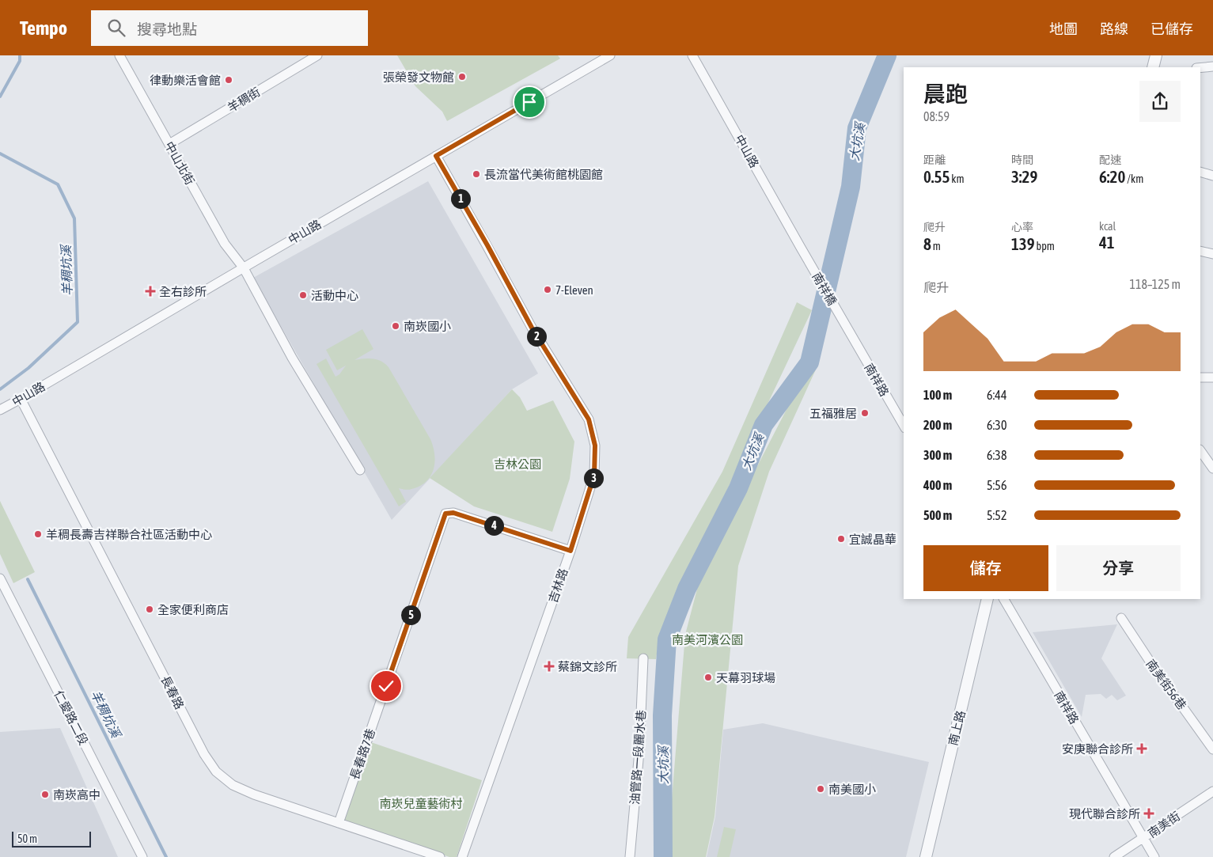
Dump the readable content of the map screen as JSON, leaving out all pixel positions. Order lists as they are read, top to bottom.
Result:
{
  "streets": {
    "street": [
      "羊稠街",
      "中山路",
      "中山北街",
      "南祥橋",
      "南祥路",
      "吉林路",
      "南美街56巷",
      "長春路",
      "仁愛路二段",
      "南上路",
      "長春路7巷",
      "油管路一段麗水巷",
      "南美街"
    ]
  },
  "crossings": [
    ["羊稠街", "中山北街"],
    ["中山路", "中山北街"],
    ["中山路", "南祥橋"],
    ["中山路", "吉林路"],
    ["中山路", "長春路"],
    ["南祥橋", "南祥路"],
    ["南祥路", "南美街"],
    ["吉林路", "長春路7巷"],
    ["長春路", "長春路7巷"]
  ],
  "water": ["大坑溪", "羊稠坑溪"],
  "parks": ["吉林公園", "南美河濱公園", "南崁兒童藝術村"],
  "places": {
    "other": [
      "張榮發文物館",
      "律動樂活會館",
      "長流當代美術館桃園館",
      "7-Eleven",
      "活動中心",
      "南崁國小",
      "五福雅居",
      "羊稠長壽吉祥聯合社區活動中心",
      "宜誠晶華",
      "全家便利商店",
      "天幕羽球場",
      "南美國小",
      "南崁高中"
    ],
    "health": [
      "全右診所",
      "蔡錦文診所",
      "安庚聯合診所",
      "現代聯合診所"
    ]
  },
  "scale_bar": "50 m",
  "page": {
    "header": "Tempo",
    "search": "搜尋地點",
    "nav": ["地圖", "路線", "已儲存"],
    "heading": ["晨跑", "08:59"],
    "stats": [
      ["距離", "0.55 km"],
      ["時間", "3:29"],
      ["配速", "6:20 /km"],
      ["爬升", "8 m"],
      ["心率", "139 bpm"],
      ["kcal", "41"]
    ],
    "pins": [
      "1",
      "2",
      "3",
      "4",
      "5"
    ],
    "chart": ["爬升", "118–125 m"],
    "list": [
      {
        "name": "100 m",
        "note": "6:44"
      },
      {
        "name": "200 m",
        "note": "6:30"
      },
      {
        "name": "300 m",
        "note": "6:38"
      },
      {
        "name": "400 m",
        "note": "5:56"
      },
      {
        "name": "500 m",
        "note": "5:52"
      }
    ],
    "buttons": ["儲存", "分享"],
    "scale": "50 m"
  }
}
